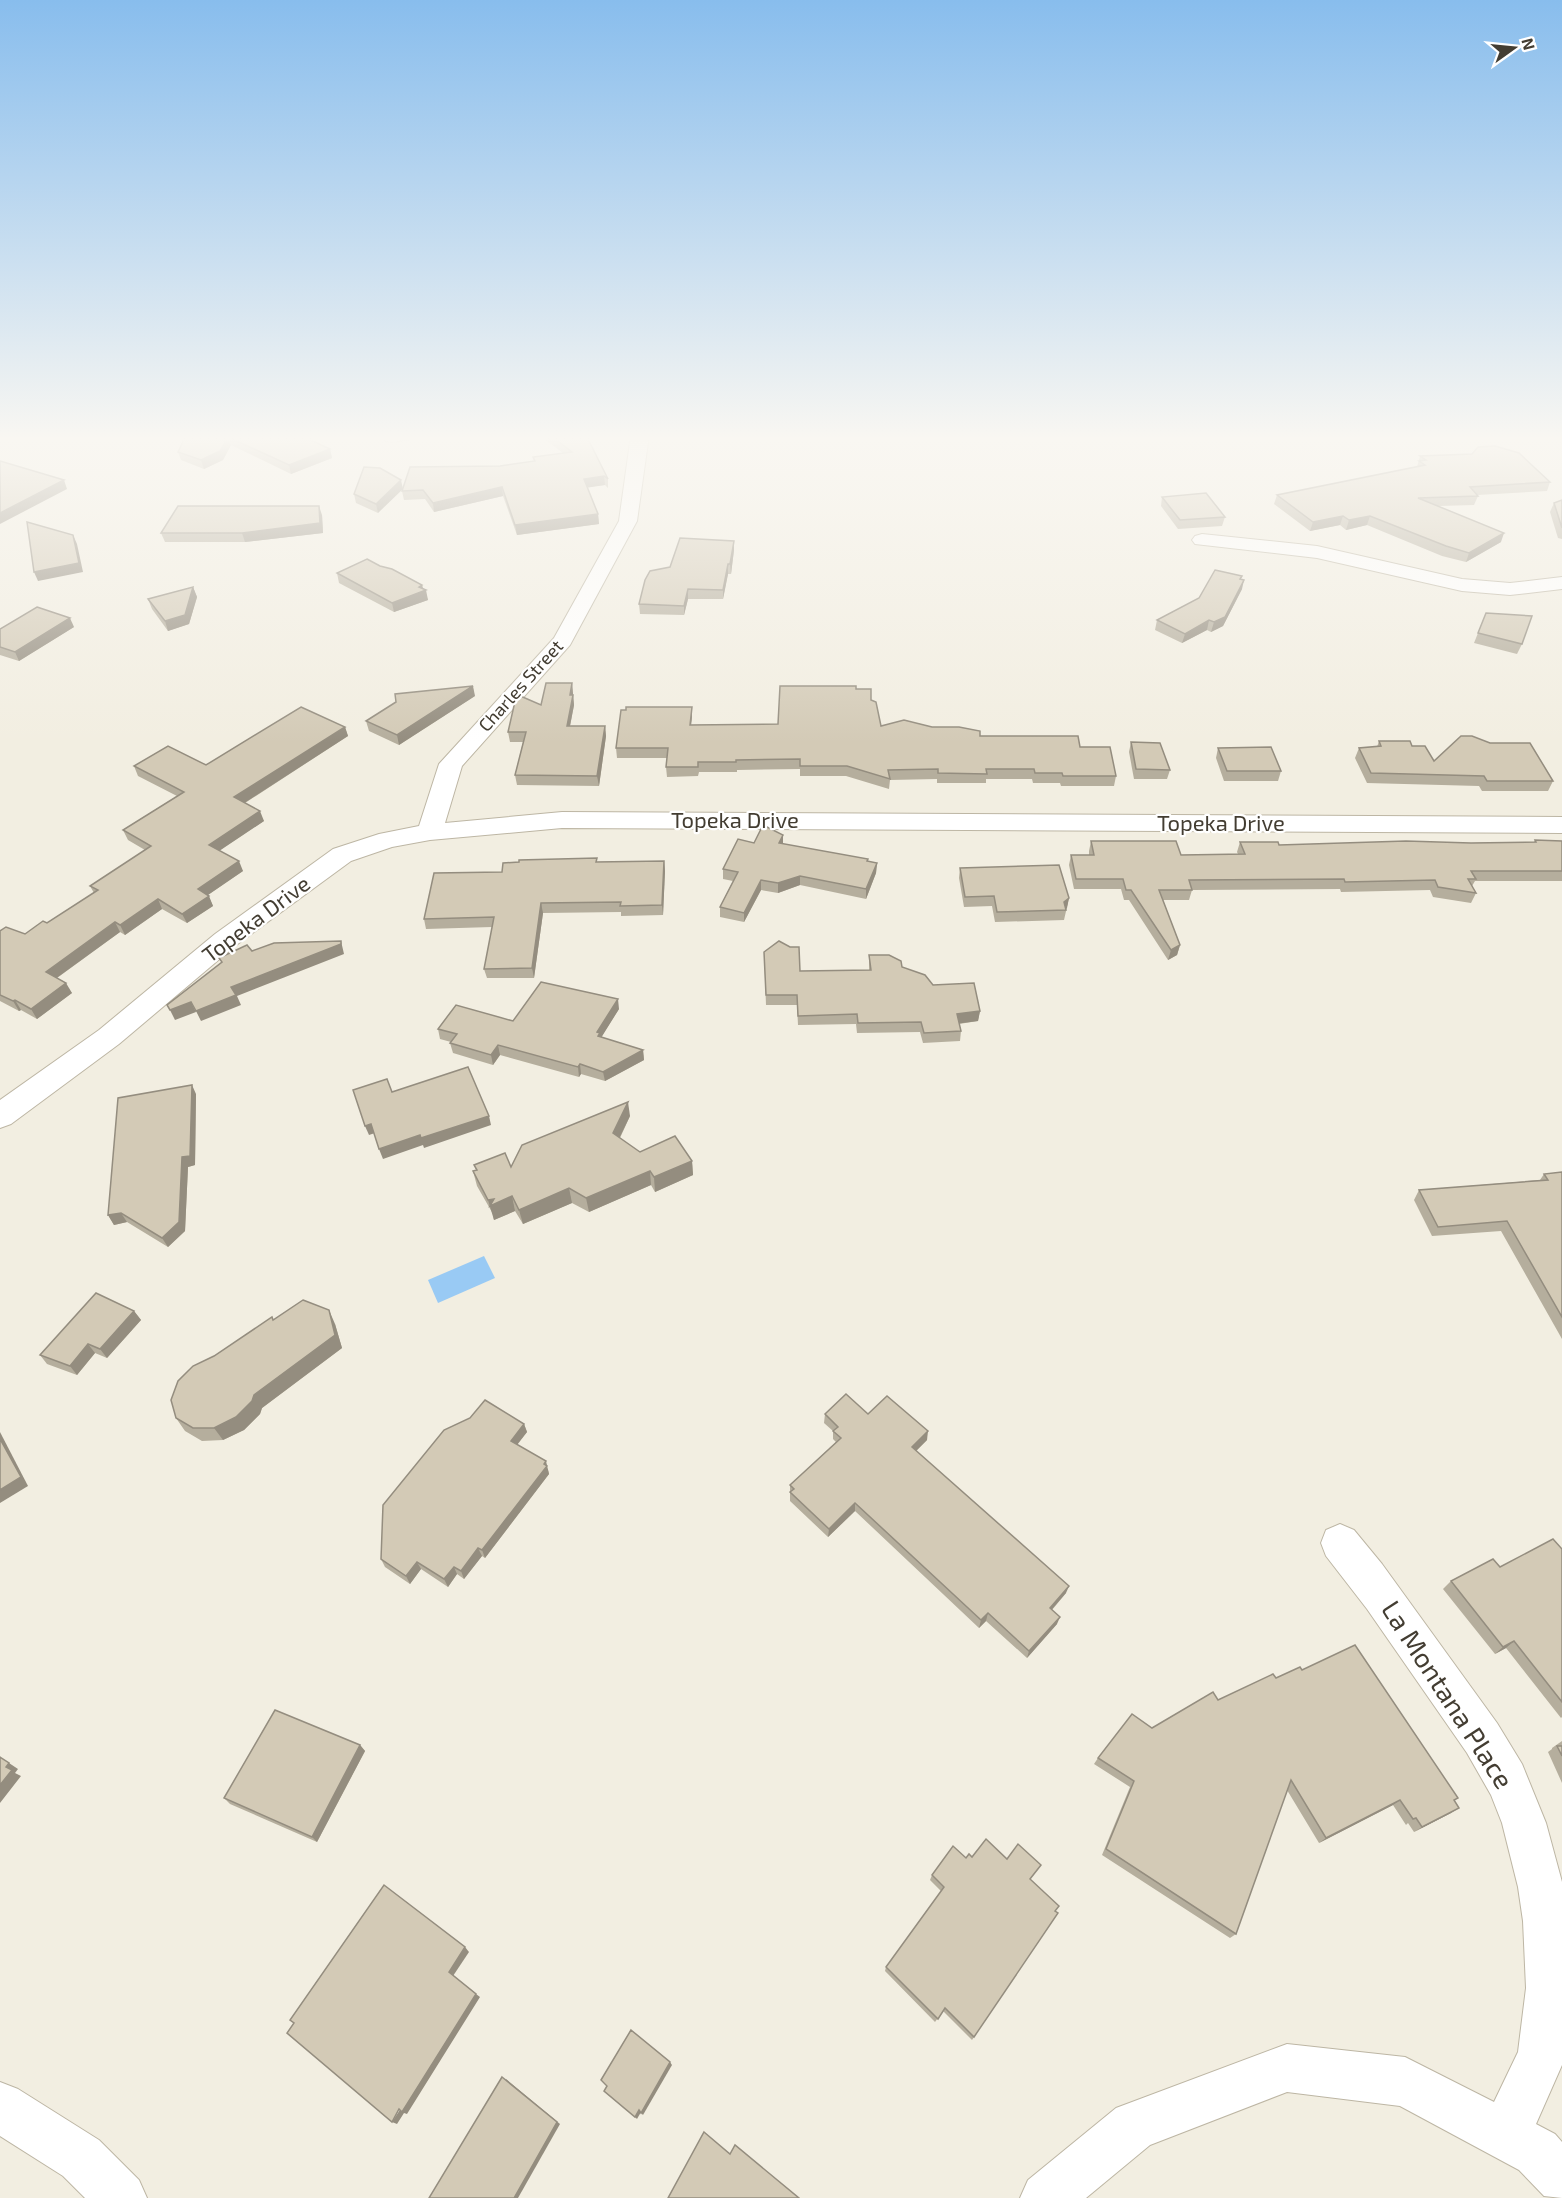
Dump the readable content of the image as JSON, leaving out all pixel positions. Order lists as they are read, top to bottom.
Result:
{
  "streets": {
    "street": ["Charles Street", "Topeka Drive", "La Montana Place"]
  },
  "crossings": [
    ["Charles Street", "Topeka Drive"]
  ],
  "north": "right"
}
